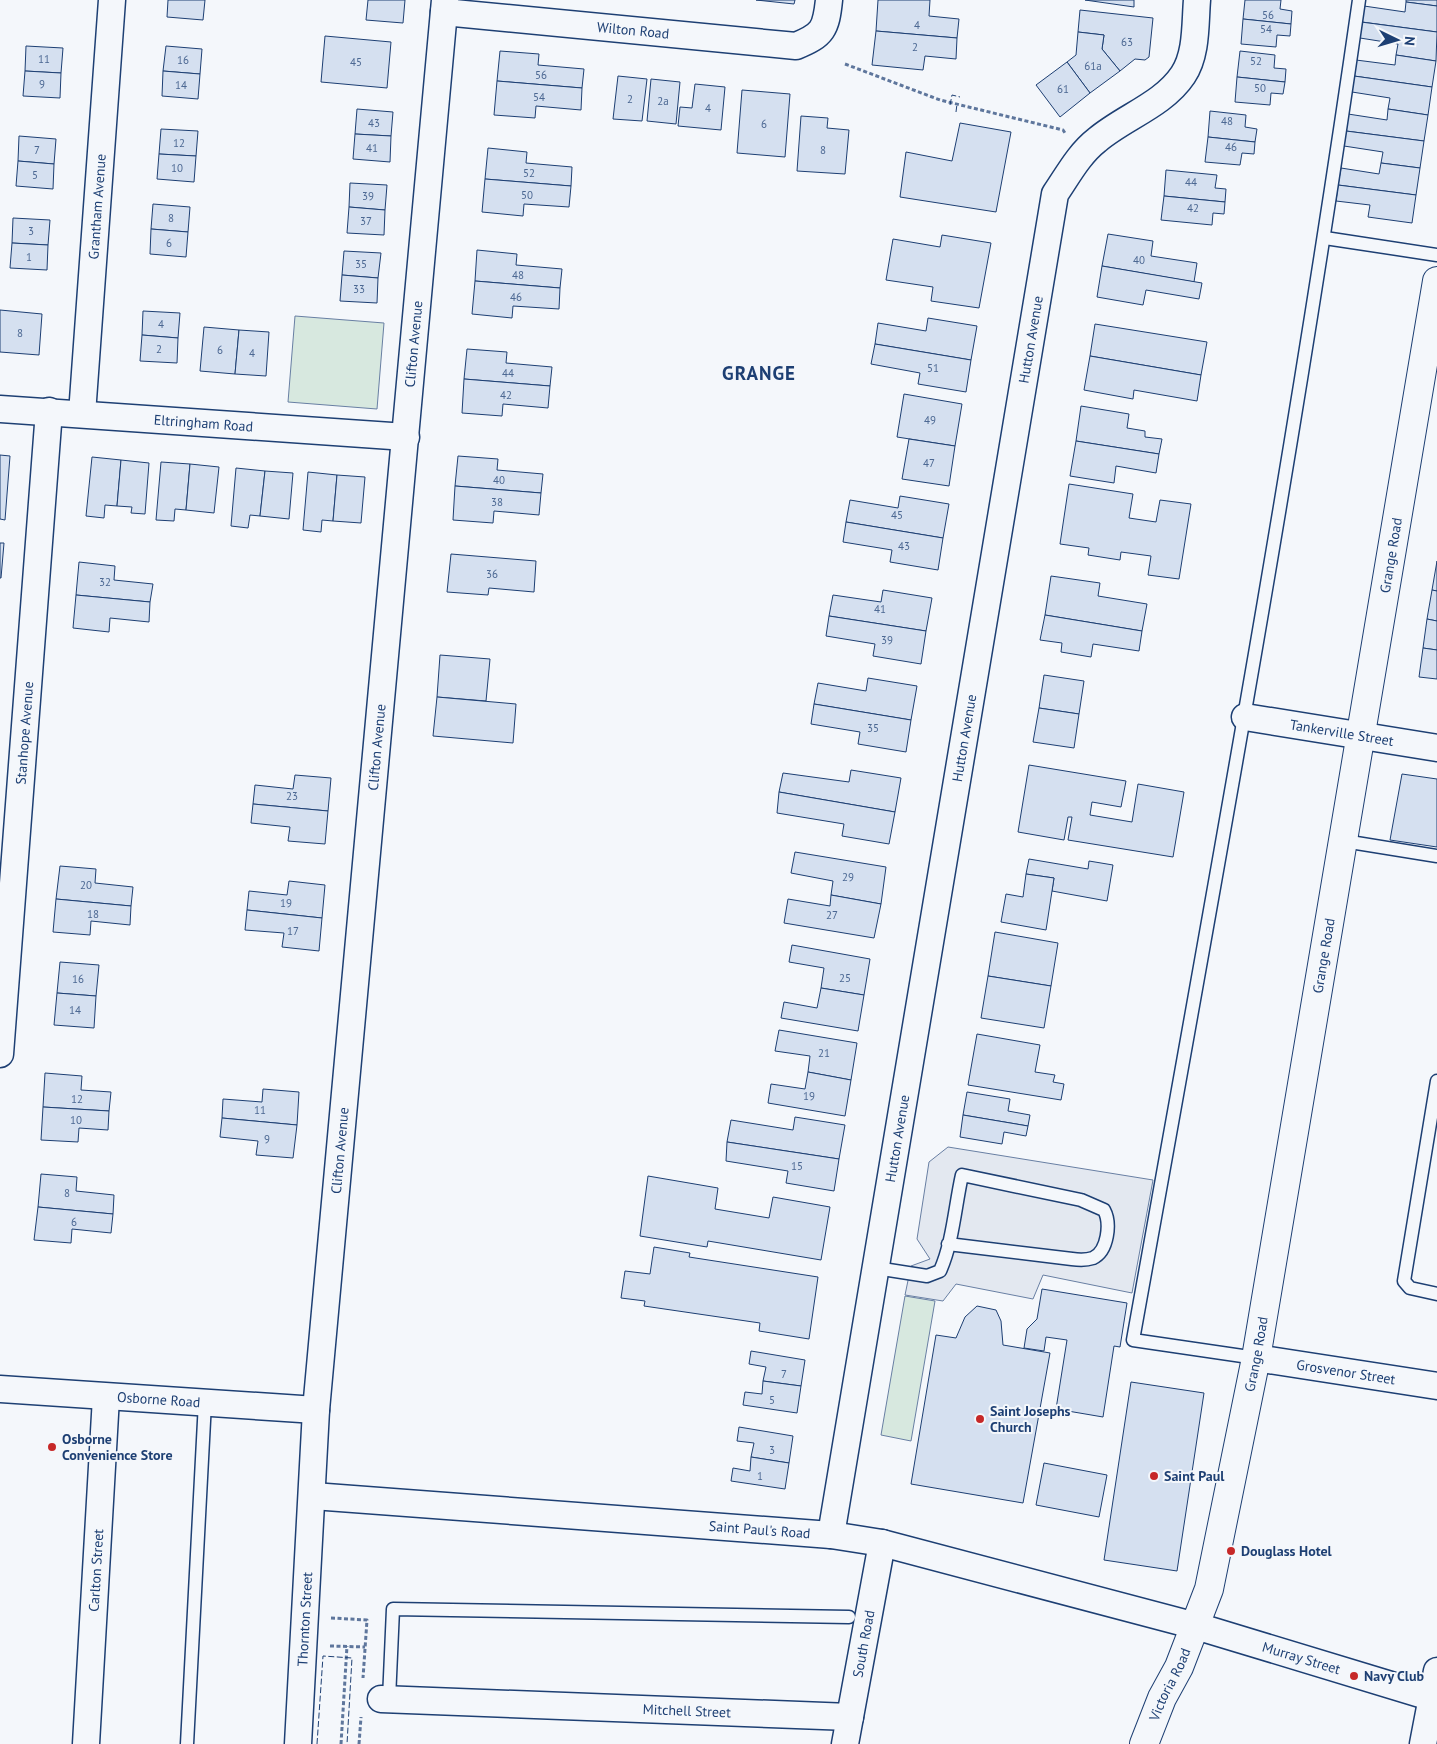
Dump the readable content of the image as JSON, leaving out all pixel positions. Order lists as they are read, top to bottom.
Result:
{
  "streets": {
    "street": [
      "Wilton Road",
      "Grantham Avenue",
      "Hutton Avenue",
      "Clifton Avenue",
      "Eltringham Road",
      "Grange Road",
      "Stanhope Avenue",
      "Tankerville Street",
      "Grosvenor Street",
      "Osborne Road",
      "Saint Paul's Road",
      "Carlton Street",
      "Thornton Street",
      "South Road",
      "Murray Street",
      "Victoria Road",
      "Mitchell Street"
    ]
  },
  "crossings": [
    ["Wilton Road", "Clifton Avenue"],
    ["Grantham Avenue", "Eltringham Road"],
    ["Hutton Avenue", "Saint Paul's Road"],
    ["Clifton Avenue", "Eltringham Road"],
    ["Clifton Avenue", "Osborne Road"],
    ["Clifton Avenue", "Saint Paul's Road"],
    ["Clifton Avenue", "Thornton Street"],
    ["Eltringham Road", "Stanhope Avenue"],
    ["Grange Road", "Tankerville Street"],
    ["Grange Road", "Grosvenor Street"],
    ["Grange Road", "Saint Paul's Road"],
    ["Grange Road", "Murray Street"],
    ["Grange Road", "Victoria Road"],
    ["Osborne Road", "Carlton Street"],
    ["Saint Paul's Road", "Thornton Street"],
    ["Saint Paul's Road", "South Road"],
    ["Saint Paul's Road", "Murray Street"],
    ["Saint Paul's Road", "Victoria Road"],
    ["South Road", "Mitchell Street"],
    ["Murray Street", "Victoria Road"]
  ],
  "districts": ["GRANGE"],
  "places": [
    "Saint Josephs Church",
    "Osborne Convenience Store",
    "Saint Paul",
    "Douglass Hotel",
    "Navy Club"
  ],
  "house_numbers": [
    "56",
    "4",
    "54",
    "63",
    "2",
    "11",
    "16",
    "52",
    "45",
    "61a",
    "56",
    "9",
    "14",
    "50",
    "61",
    "54",
    "2",
    "2a",
    "4",
    "48",
    "43",
    "6",
    "12",
    "46",
    "41",
    "7",
    "8",
    "10",
    "52",
    "5",
    "44",
    "50",
    "39",
    "42",
    "8",
    "37",
    "3",
    "6",
    "1",
    "40",
    "35",
    "48",
    "33",
    "46",
    "4",
    "8",
    "2",
    "6",
    "4",
    "51",
    "44",
    "42",
    "49",
    "47",
    "40",
    "38",
    "45",
    "43",
    "36",
    "32",
    "41",
    "39",
    "35",
    "23",
    "29",
    "20",
    "19",
    "18",
    "27",
    "17",
    "25",
    "16",
    "14",
    "21",
    "19",
    "12",
    "11",
    "10",
    "9",
    "15",
    "8",
    "6",
    "7",
    "5",
    "3",
    "1"
  ],
  "north": "right"
}
